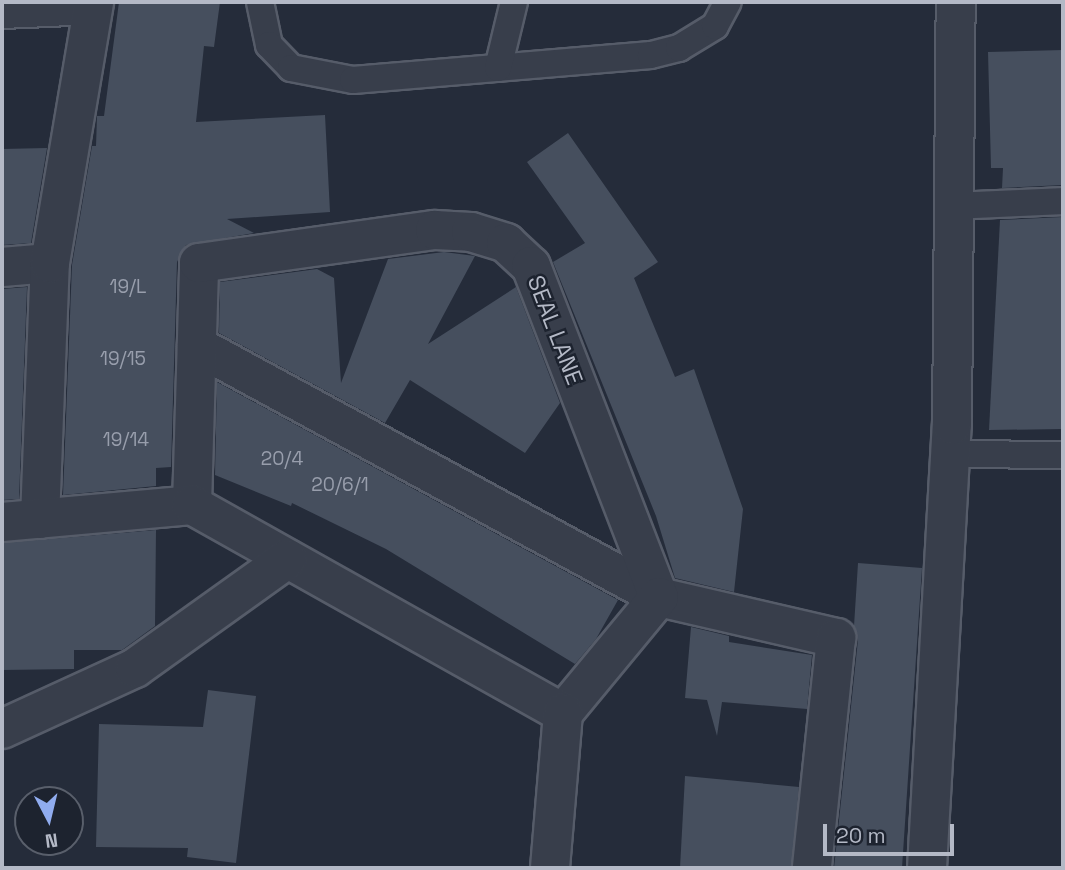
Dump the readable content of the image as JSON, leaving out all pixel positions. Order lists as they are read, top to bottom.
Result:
{
  "streets": {
    "street": ["SEAL LANE"]
  },
  "house_numbers": [
    "19/L",
    "19/15",
    "19/14",
    "20/4",
    "20/6/1"
  ],
  "scale_bar": "20 m",
  "north": "bottom"
}
